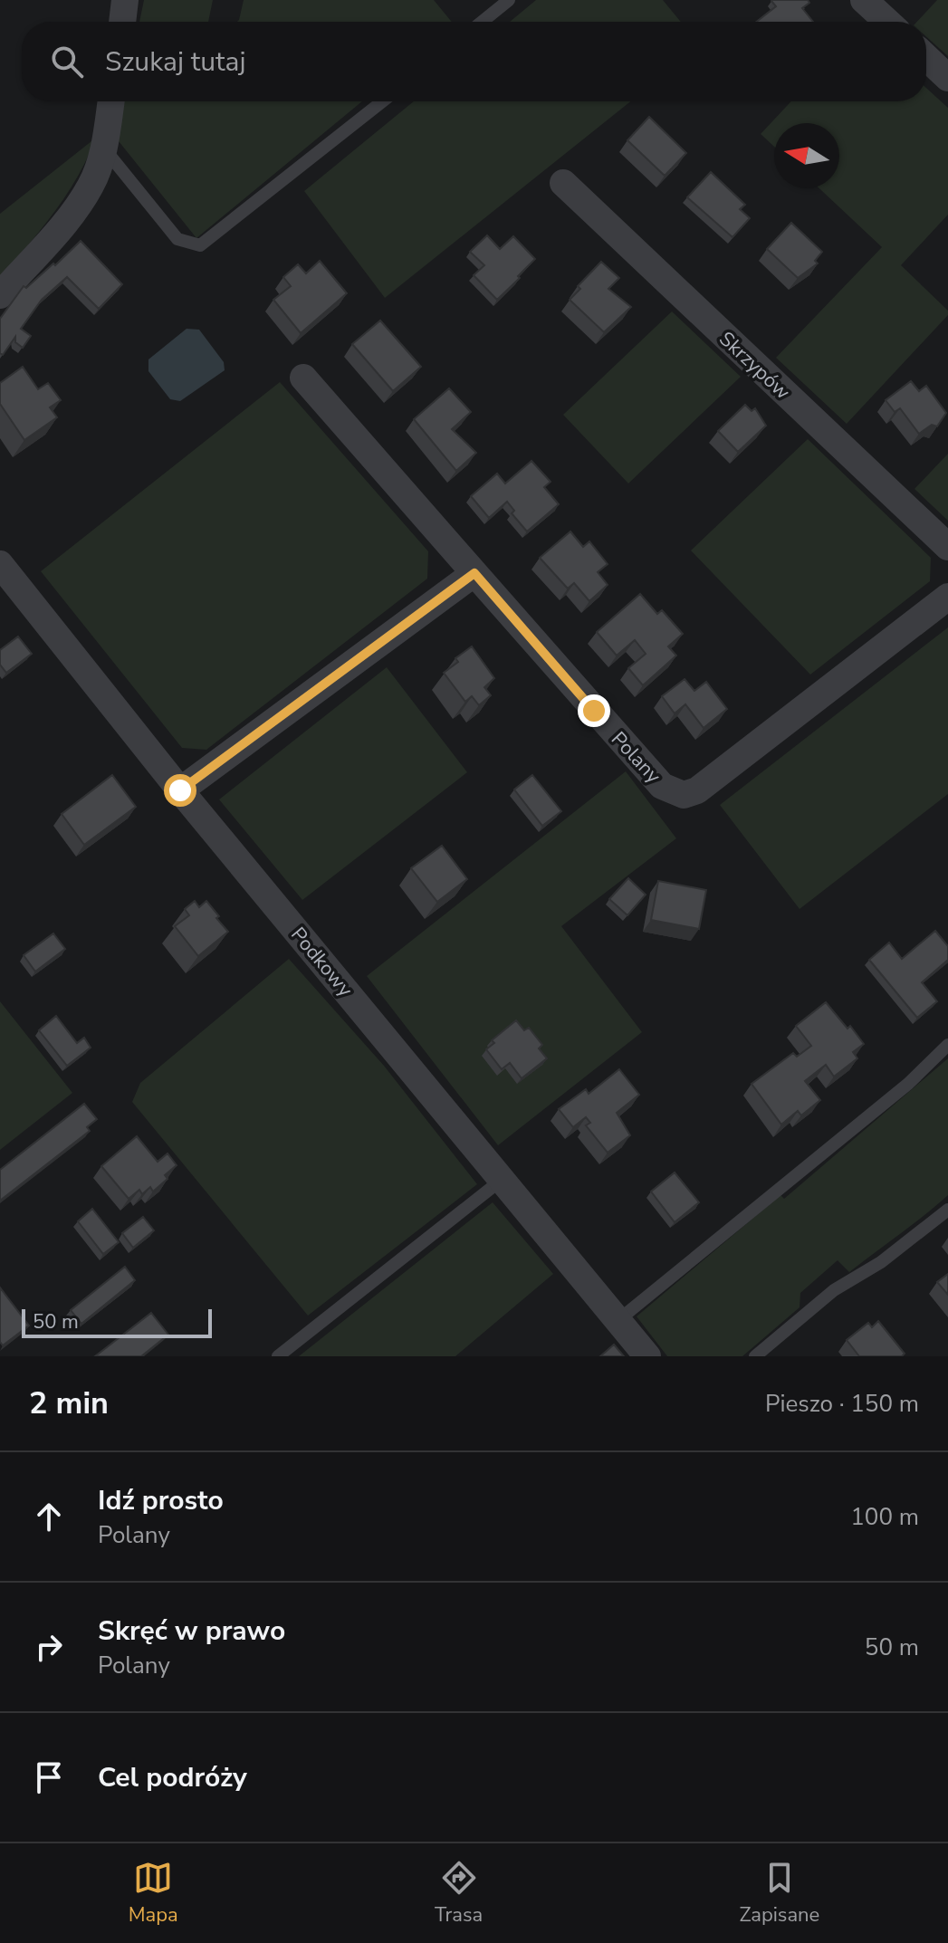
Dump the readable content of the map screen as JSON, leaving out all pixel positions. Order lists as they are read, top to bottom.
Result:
{
  "streets": {
    "street": ["Skrzypów", "Polany", "Podkowy"]
  },
  "scale_bar": "50 m",
  "north": "left",
  "page": {
    "search": "Szukaj tutaj",
    "scale": "50 m",
    "heading": ["2 min", "Pieszo · 150 m"],
    "list": [
      ["Idź prosto", "Polany", "100 m"],
      ["Skręć w prawo", "Polany", "50 m"],
      "Cel podróży"
    ],
    "nav": ["Mapa", "Trasa", "Zapisane"]
  }
}
